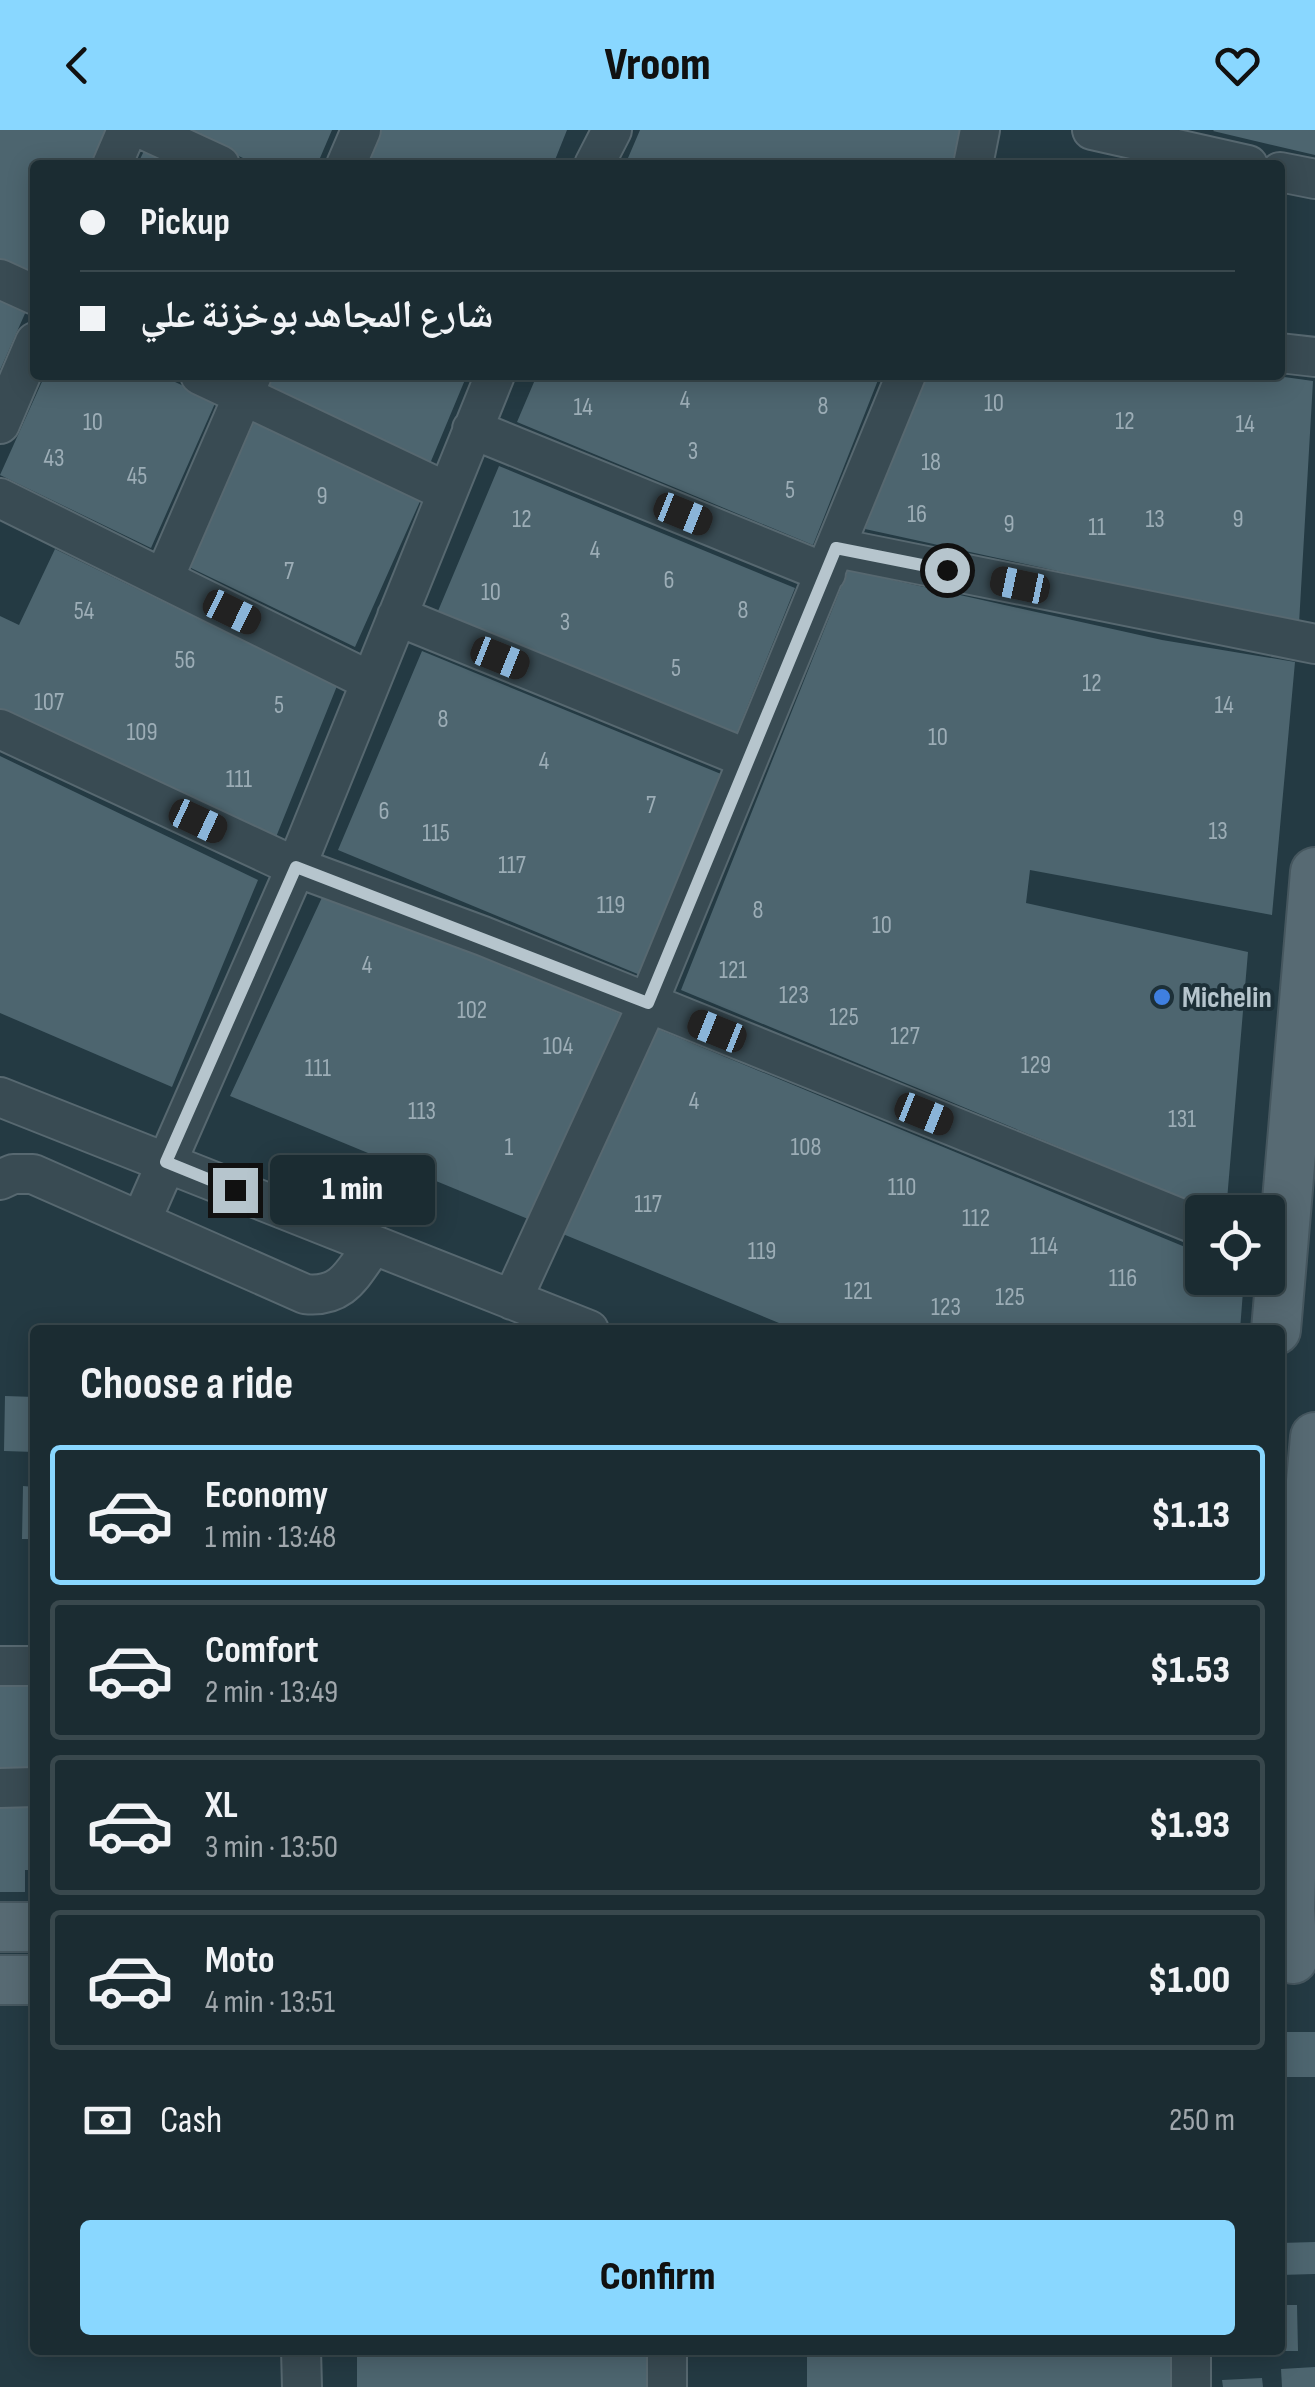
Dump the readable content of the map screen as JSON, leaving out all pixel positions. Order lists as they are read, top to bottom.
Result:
{
  "places": ["Michelin"],
  "house_numbers": [
    "4",
    "10",
    "8",
    "14",
    "12",
    "10",
    "14",
    "3",
    "43",
    "18",
    "45",
    "5",
    "9",
    "16",
    "12",
    "13",
    "9",
    "9",
    "11",
    "4",
    "7",
    "6",
    "10",
    "8",
    "54",
    "3",
    "56",
    "5",
    "12",
    "107",
    "5",
    "14",
    "8",
    "109",
    "10",
    "4",
    "111",
    "7",
    "6",
    "13",
    "115",
    "117",
    "119",
    "8",
    "10",
    "4",
    "121",
    "123",
    "102",
    "125",
    "127",
    "104",
    "129",
    "111",
    "4",
    "113",
    "131",
    "1",
    "108",
    "110",
    "117",
    "112",
    "114",
    "119",
    "116",
    "121",
    "125",
    "123"
  ],
  "page": {
    "header": "Vroom",
    "banner": ["Pickup", "شارع المجاهد بوخزنة علي"],
    "bubble": "1 min",
    "heading": "Choose a ride",
    "list": [
      {
        "name": "Economy",
        "note": "1 min · 13:48",
        "value": "$1.13"
      },
      {
        "name": "Comfort",
        "note": "2 min · 13:49",
        "value": "$1.53"
      },
      {
        "name": "XL",
        "note": "3 min · 13:50",
        "value": "$1.93"
      },
      {
        "name": "Moto",
        "note": "4 min · 13:51",
        "value": "$1.00"
      }
    ],
    "pay": ["Cash", "250 m"],
    "buttons": "Confirm"
  }
}
